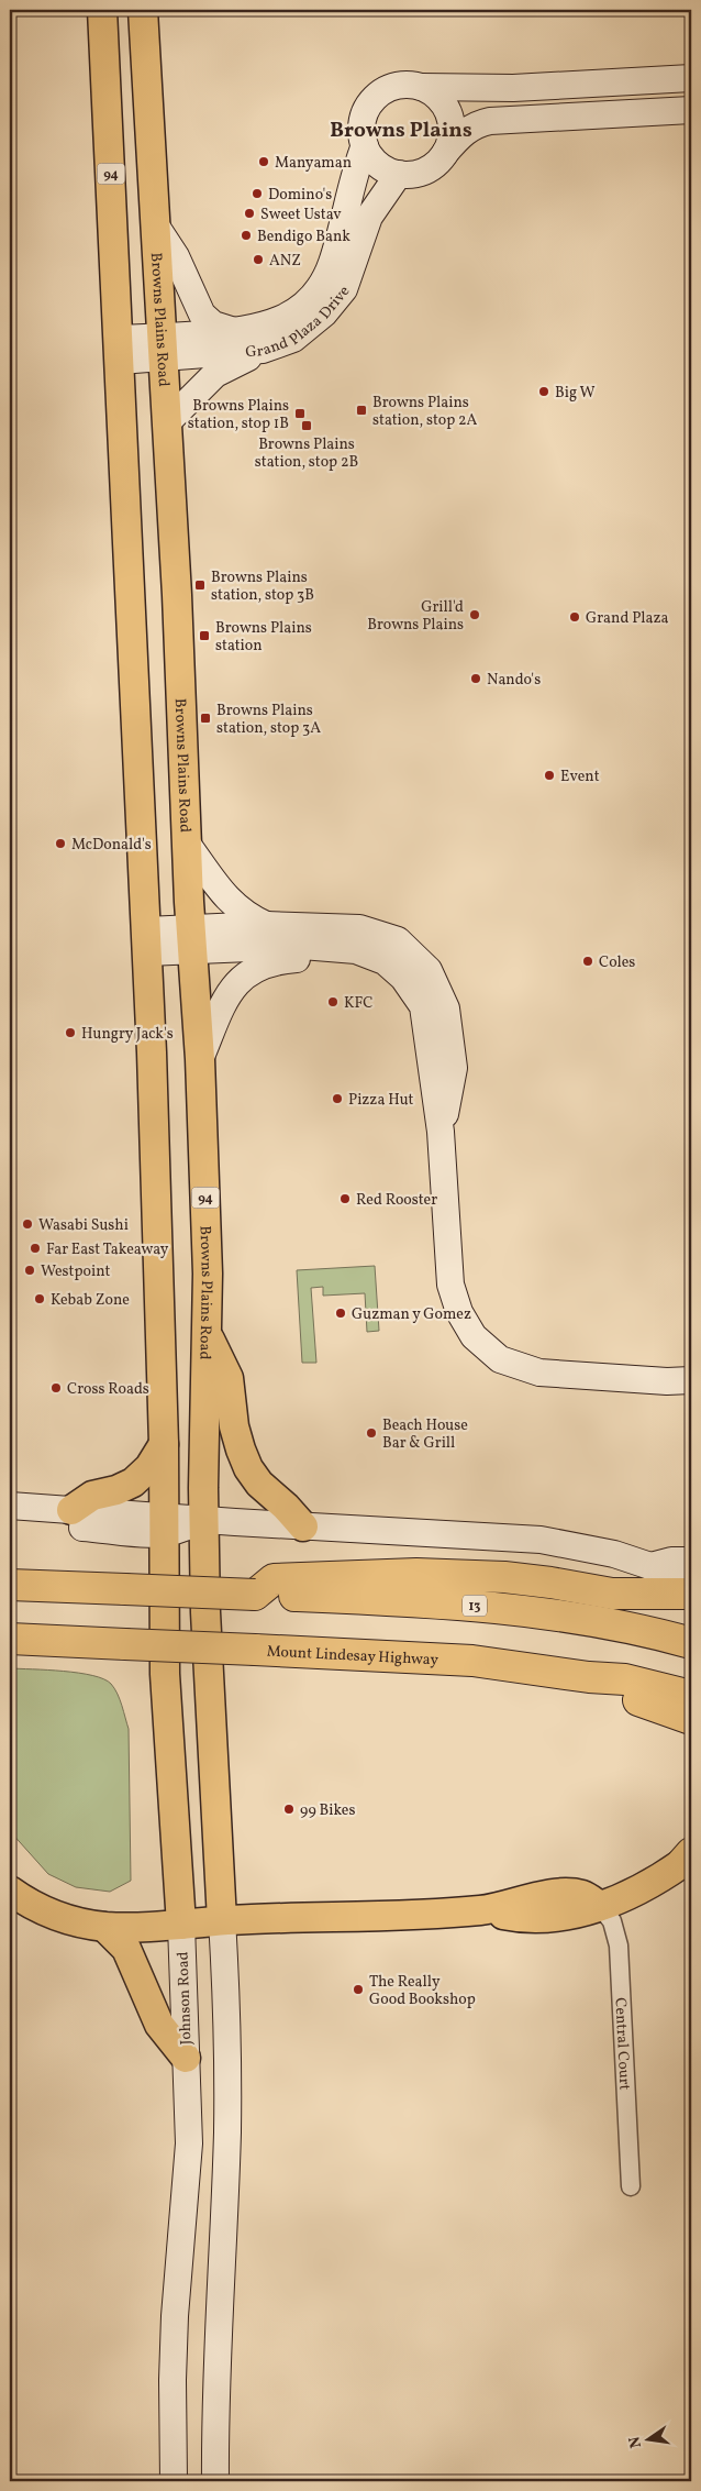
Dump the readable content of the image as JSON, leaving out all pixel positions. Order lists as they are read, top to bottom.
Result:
{
  "streets": {
    "highway": ["13", "Mount Lindesay Highway"],
    "main road": ["94", "Browns Plains Road", "Johnson Road"],
    "street": ["Grand Plaza Drive", "Central Court"]
  },
  "crossings": [
    ["94", "Grand Plaza Drive"],
    ["94", "Johnson Road"],
    ["Grand Plaza Drive", "Browns Plains Road"]
  ],
  "districts": ["Browns Plains"],
  "places": {
    "other": [
      "Manyaman",
      "Domino's",
      "Sweet Ustav",
      "Bendigo Bank",
      "ANZ",
      "Big W",
      "Grill'd Browns Plains",
      "Grand Plaza",
      "Nando's",
      "Event",
      "McDonald's",
      "Coles",
      "KFC",
      "Hungry Jack's",
      "Pizza Hut",
      "Red Rooster",
      "Wasabi Sushi",
      "Far East Takeaway",
      "Westpoint",
      "Kebab Zone",
      "Guzman y Gomez",
      "Cross Roads",
      "Beach House Bar & Grill",
      "99 Bikes",
      "The Really Good Bookshop"
    ],
    "transit": [
      "Browns Plains station, stop 2A",
      "Browns Plains station, stop 1B",
      "Browns Plains station, stop 2B",
      "Browns Plains station, stop 3B",
      "Browns Plains station",
      "Browns Plains station, stop 3A"
    ]
  },
  "north": "left"
}
